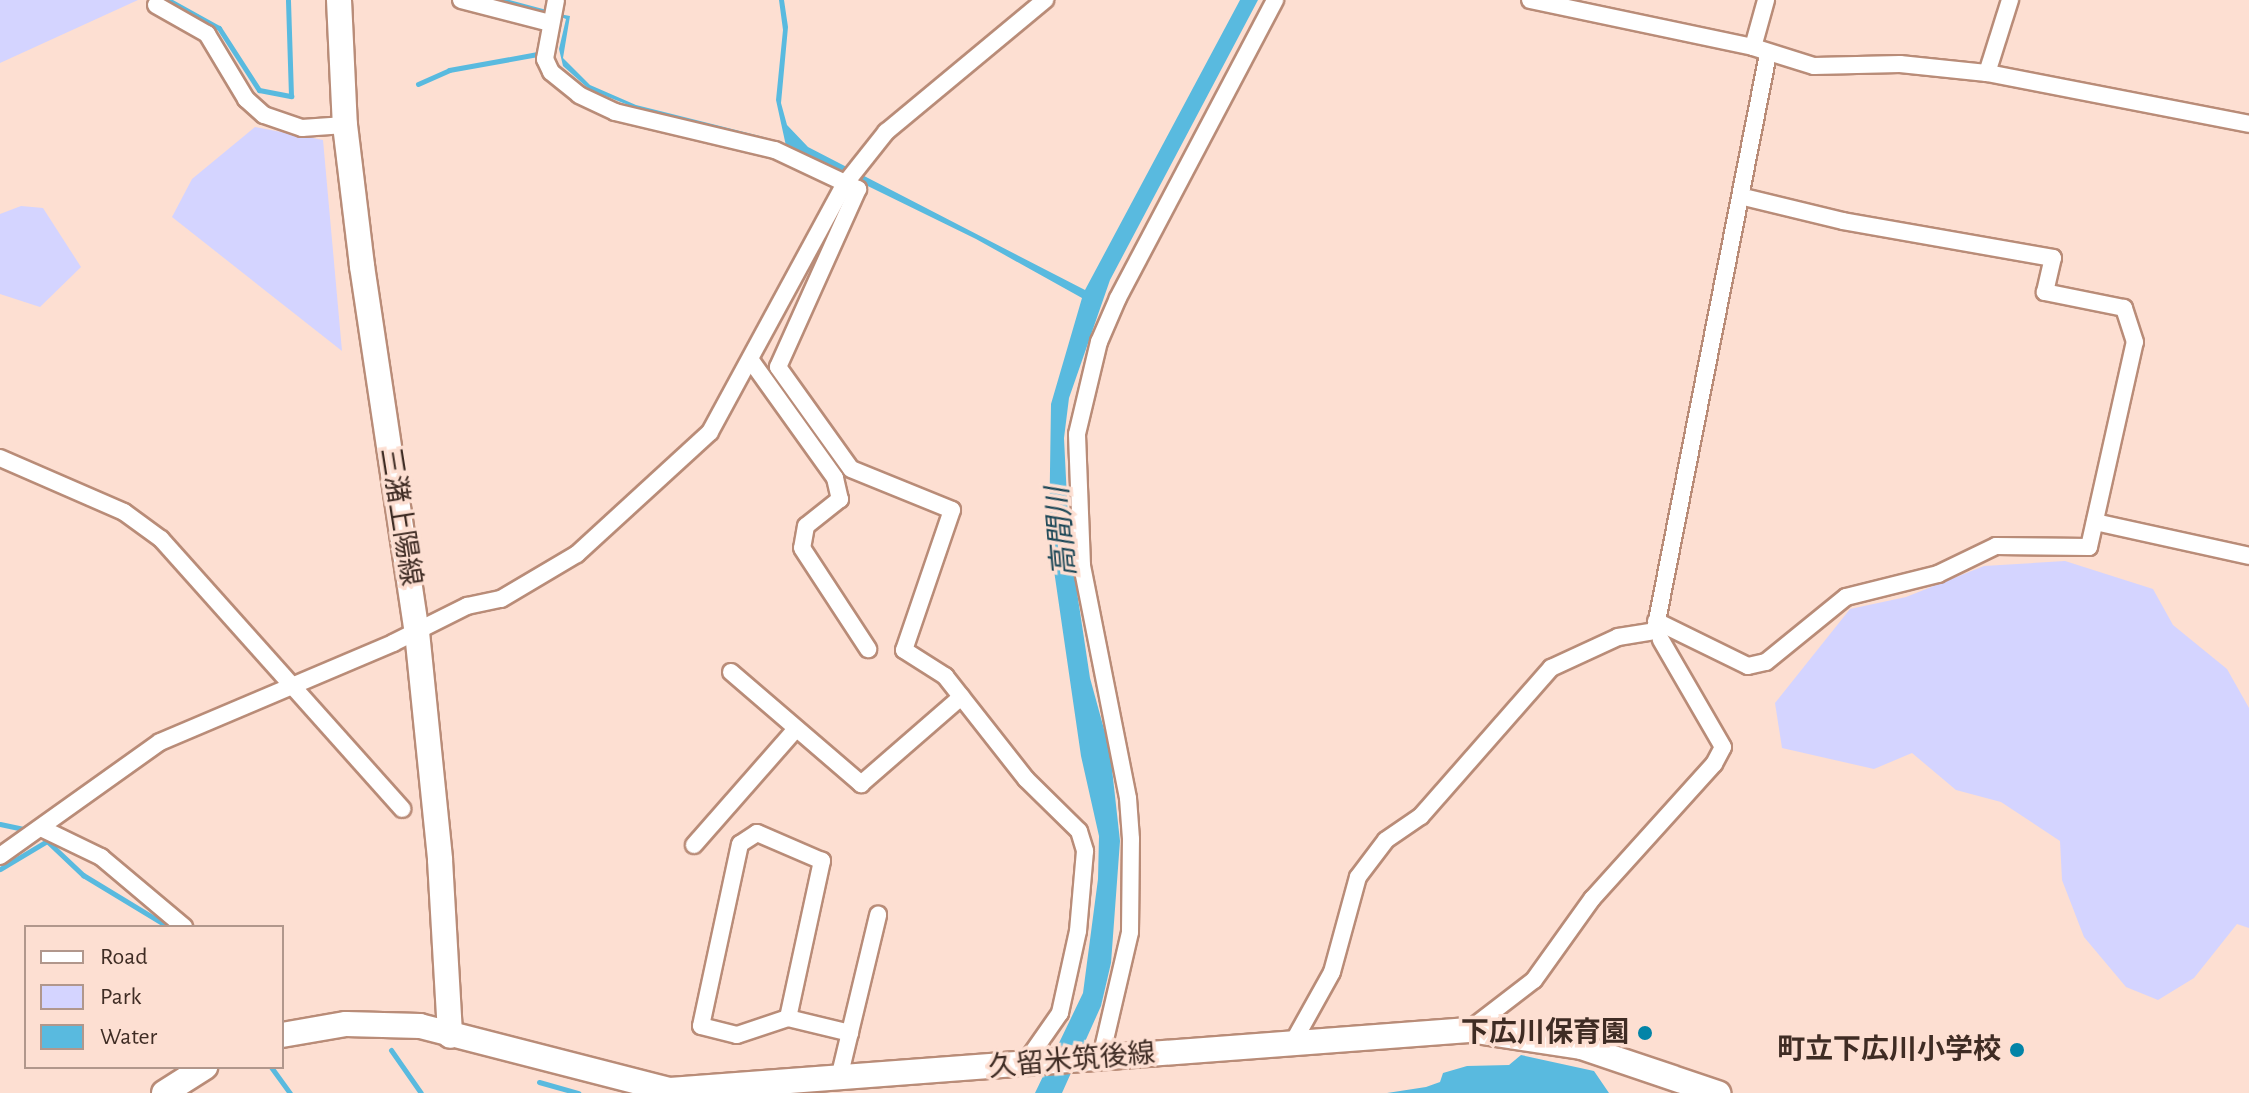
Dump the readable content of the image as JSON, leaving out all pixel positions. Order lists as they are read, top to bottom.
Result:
{
  "streets": {
    "main road": ["三潴上陽線", "久留米筑後線"]
  },
  "crossings": [
    ["三潴上陽線", "久留米筑後線"]
  ],
  "water": ["高間川"],
  "places": ["下広川保育園", "町立下広川小学校"],
  "legend": ["Road", "Park", "Water"]
}
